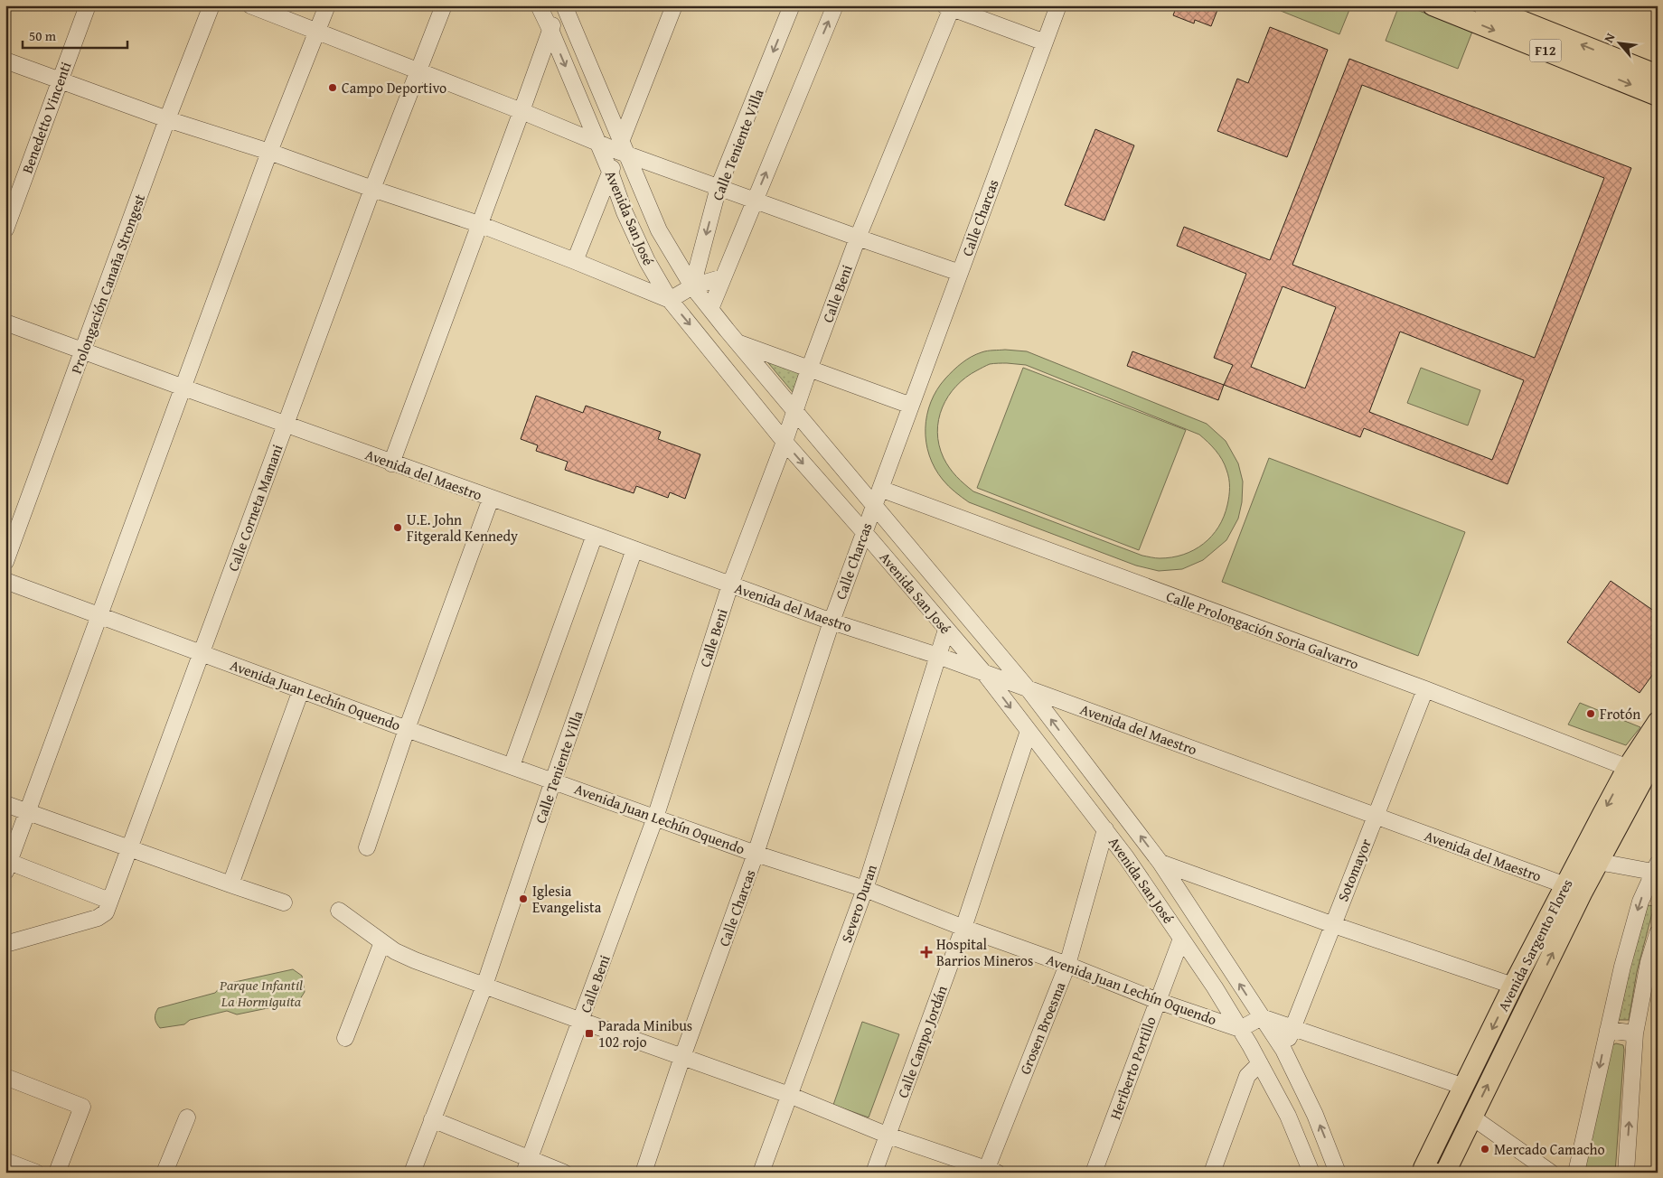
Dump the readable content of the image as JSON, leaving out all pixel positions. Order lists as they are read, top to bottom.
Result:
{
  "streets": {
    "main road": ["F12", "Avenida Sargento Flores"],
    "street": [
      "Benedetto Vincenti",
      "Calle Teniente Villa",
      "Avenida San José",
      "Calle Charcas",
      "Prolongación Canaña Strongest",
      "Calle Beni",
      "Avenida del Maestro",
      "Calle Corneta Mamani",
      "Calle Prolongación Soria Galvarro",
      "Avenida Juan Lechín Oquendo",
      "Sotomayor",
      "Severo Duran",
      "Grosen Broesma",
      "Calle Campo Jordán",
      "Heriberto Portillo"
    ]
  },
  "crossings": [
    ["Calle Teniente Villa", "Avenida San José"],
    ["Calle Teniente Villa", "Avenida del Maestro"],
    ["Calle Teniente Villa", "Avenida Juan Lechín Oquendo"],
    ["Avenida San José", "Calle Charcas"],
    ["Avenida San José", "Calle Beni"],
    ["Avenida San José", "Avenida del Maestro"],
    ["Avenida San José", "Avenida Juan Lechín Oquendo"],
    ["Avenida San José", "Sotomayor"],
    ["Avenida San José", "Severo Duran"],
    ["Avenida San José", "Grosen Broesma"],
    ["Avenida San José", "Calle Campo Jordán"],
    ["Avenida San José", "Heriberto Portillo"],
    ["Calle Charcas", "Avenida del Maestro"],
    ["Calle Charcas", "Calle Prolongación Soria Galvarro"],
    ["Calle Charcas", "Avenida Juan Lechín Oquendo"],
    ["Prolongación Canaña Strongest", "Avenida del Maestro"],
    ["Calle Beni", "Avenida del Maestro"],
    ["Calle Beni", "Avenida Juan Lechín Oquendo"],
    ["Avenida del Maestro", "Calle Corneta Mamani"],
    ["Avenida del Maestro", "Sotomayor"],
    ["Avenida del Maestro", "Severo Duran"],
    ["Avenida del Maestro", "Avenida Sargento Flores"],
    ["Calle Corneta Mamani", "Avenida Juan Lechín Oquendo"],
    ["Calle Prolongación Soria Galvarro", "Sotomayor"],
    ["Calle Prolongación Soria Galvarro", "Avenida Sargento Flores"],
    ["Avenida Juan Lechín Oquendo", "Severo Duran"],
    ["Avenida Juan Lechín Oquendo", "Grosen Broesma"],
    ["Avenida Juan Lechín Oquendo", "Calle Campo Jordán"],
    ["Avenida Juan Lechín Oquendo", "Heriberto Portillo"]
  ],
  "parks": ["Parque Infantil La Hormiguita"],
  "places": {
    "other": [
      "Campo Deportivo",
      "U.E. John Fitgerald Kennedy",
      "Frotón",
      "Iglesia Evangelista",
      "Mercado Camacho"
    ],
    "health": ["Hospital Barrios Mineros"],
    "transit": ["Parada Minibus 102 rojo"]
  },
  "scale_bar": "50 m",
  "north": "top left"
}
